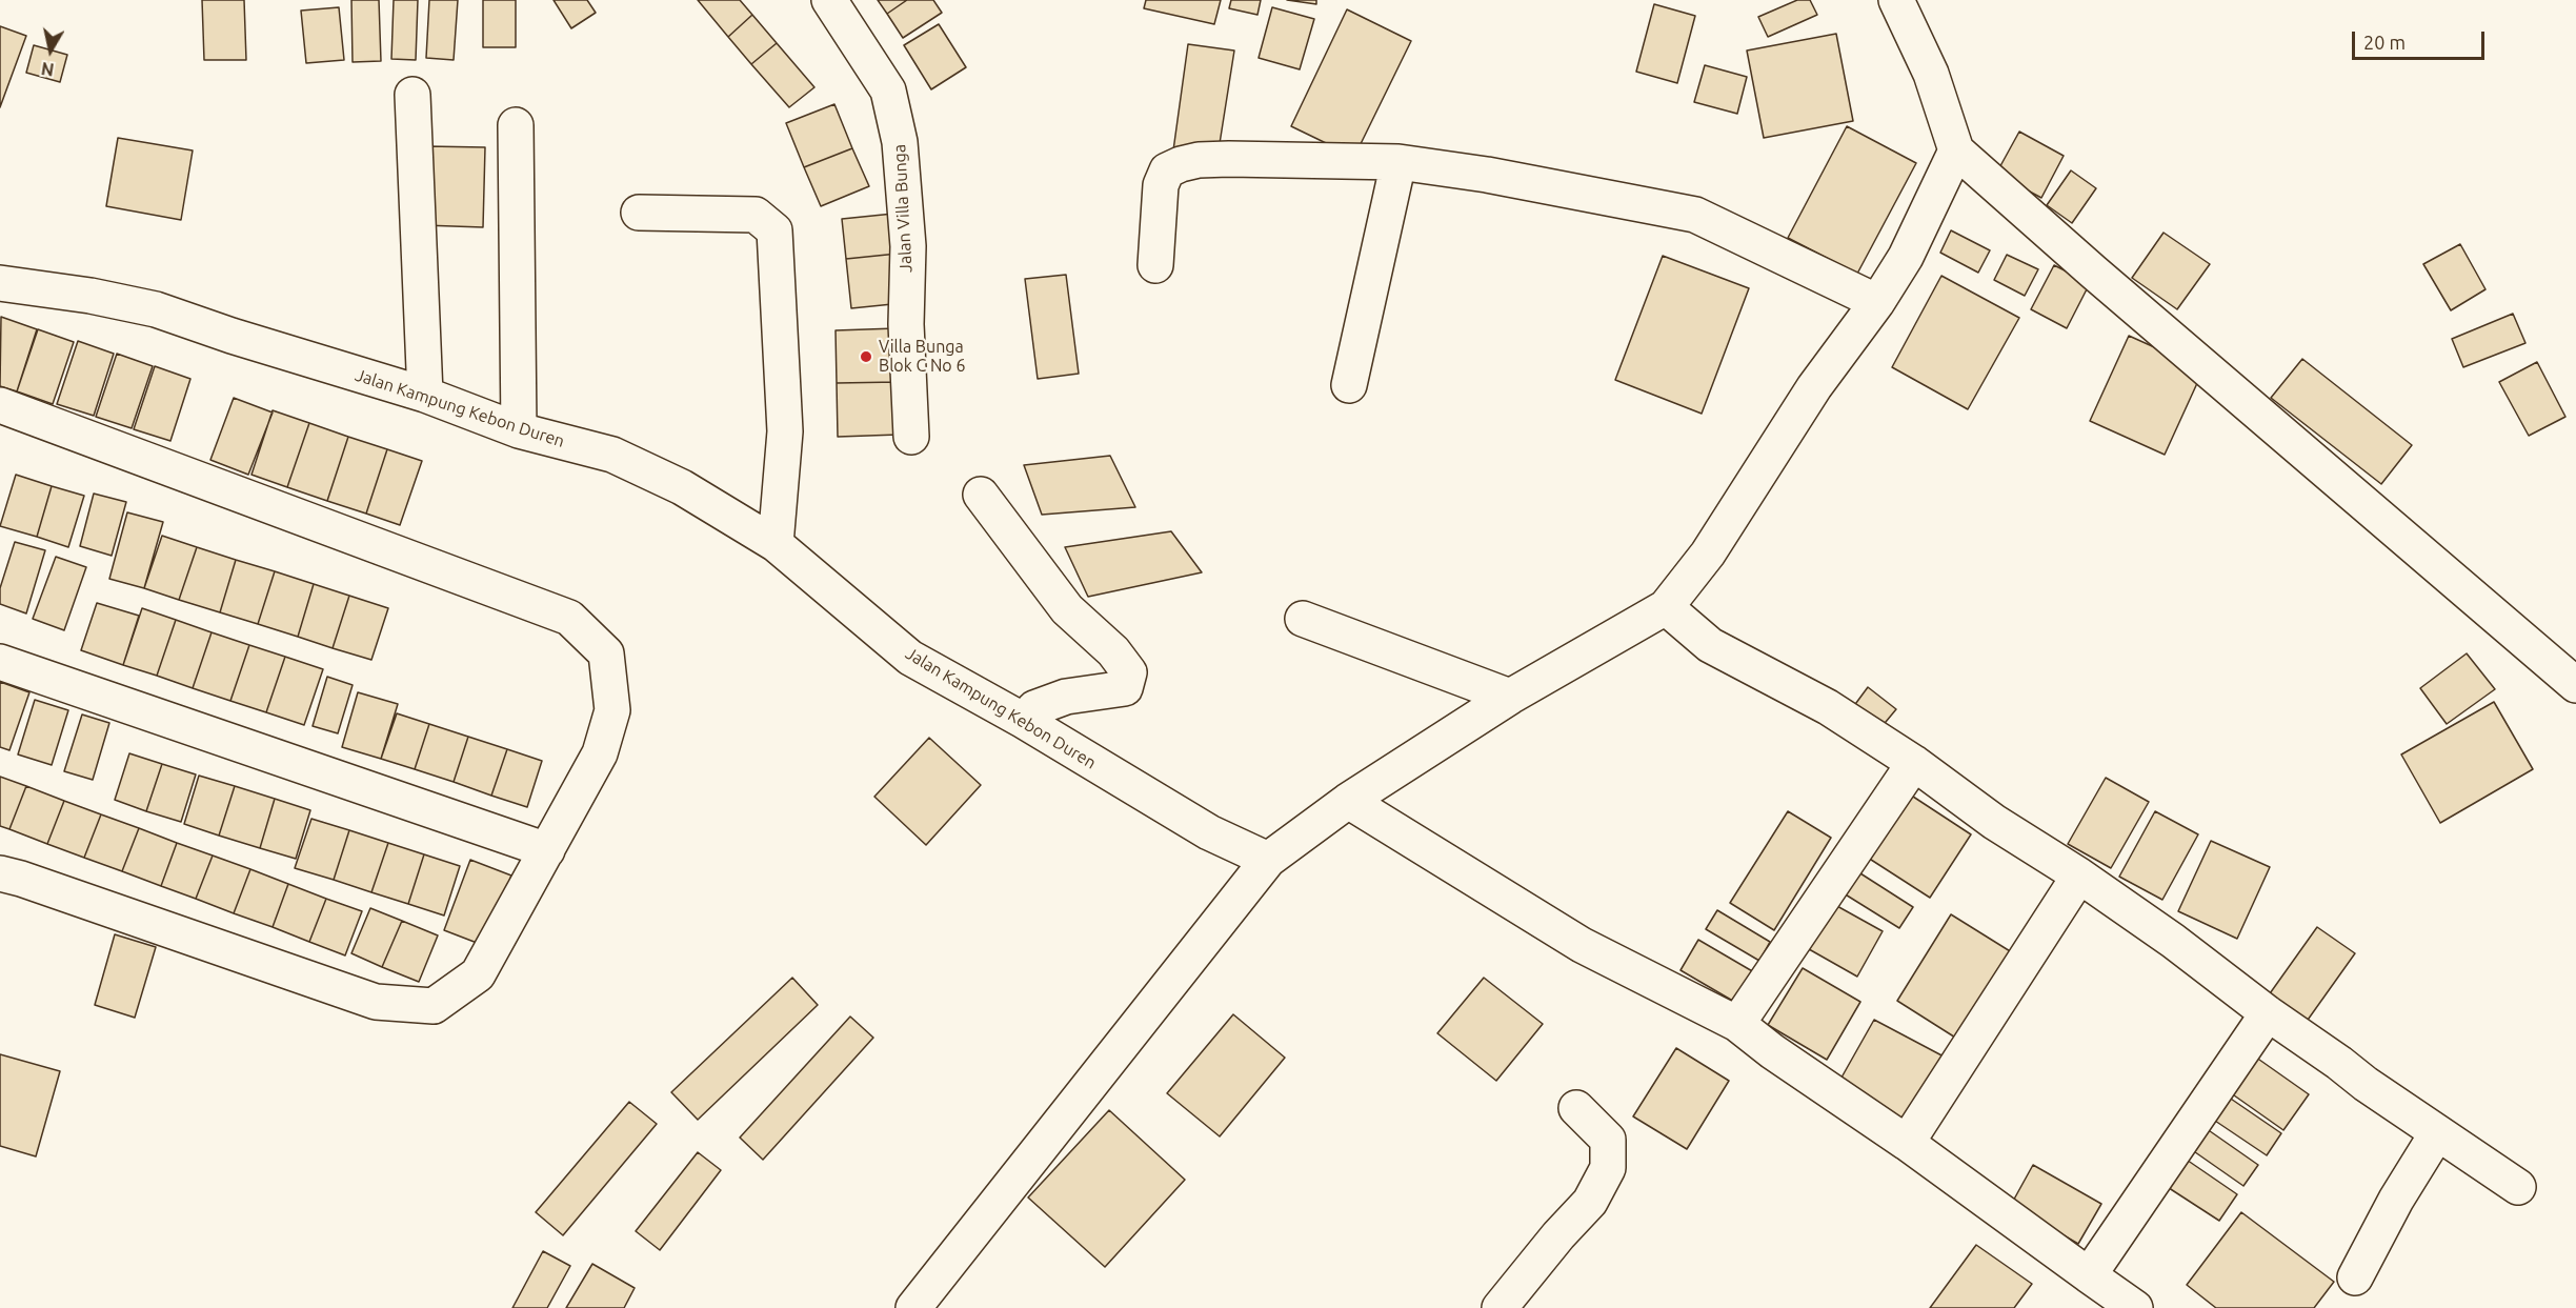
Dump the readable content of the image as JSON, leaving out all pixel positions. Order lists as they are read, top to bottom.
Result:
{
  "streets": {
    "street": ["Jalan Villa Bunga", "Jalan Kampung Kebon Duren"]
  },
  "places": ["Villa Bunga Blok C No 6"],
  "scale_bar": "20 m",
  "north": "bottom"
}
